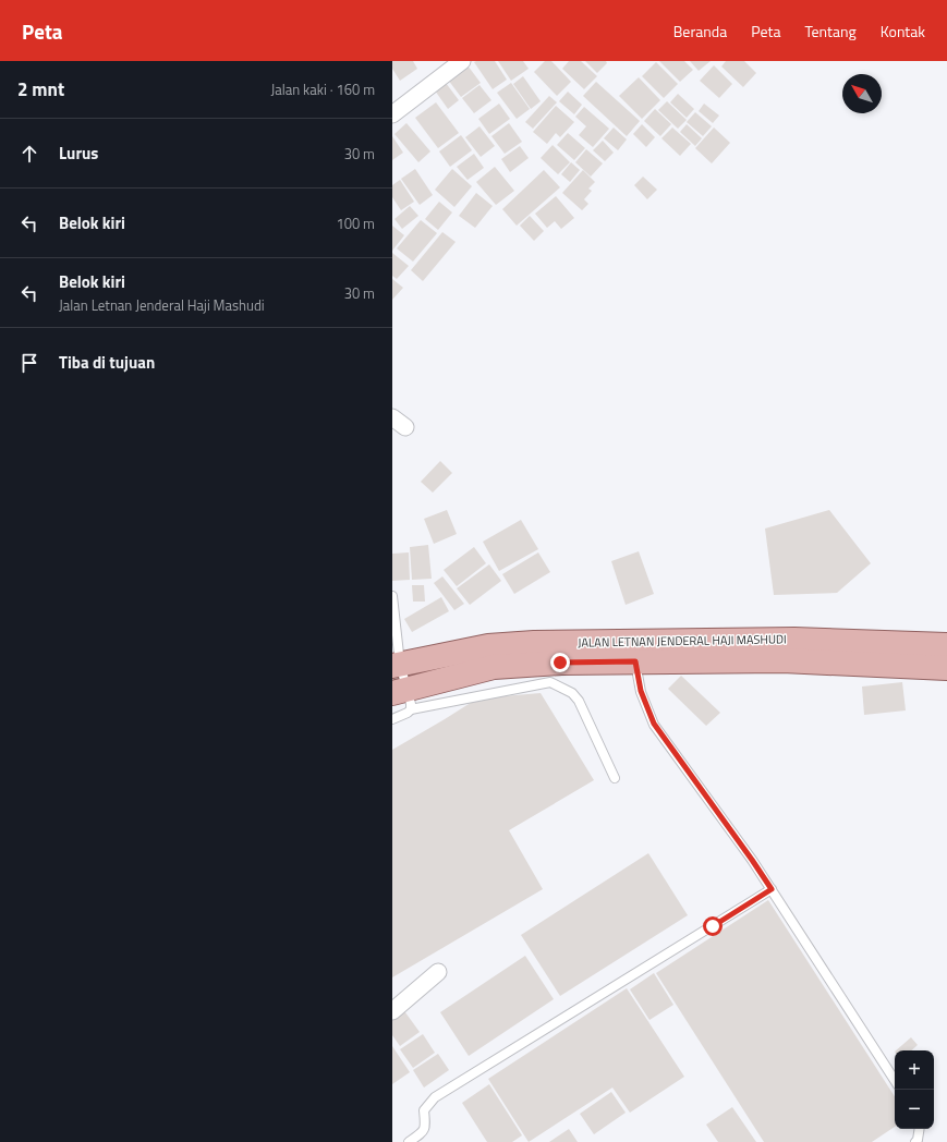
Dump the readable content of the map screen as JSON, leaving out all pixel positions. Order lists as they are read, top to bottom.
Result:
{
  "streets": {
    "main road": ["JALAN LETNAN JENDERAL HAJI MASHUDI"]
  },
  "north": "top left",
  "page": {
    "header": "Peta",
    "nav": [
      "Beranda",
      "Peta",
      "Tentang",
      "Kontak"
    ],
    "heading": ["2 mnt", "Jalan kaki · 160 m"],
    "list": [
      ["Lurus", "30 m"],
      ["Belok kiri", "100 m"],
      ["Belok kiri", "Jalan Letnan Jenderal Haji Mashudi", "30 m"],
      "Tiba di tujuan"
    ],
    "map_buttons": ["+", "−"]
  }
}
